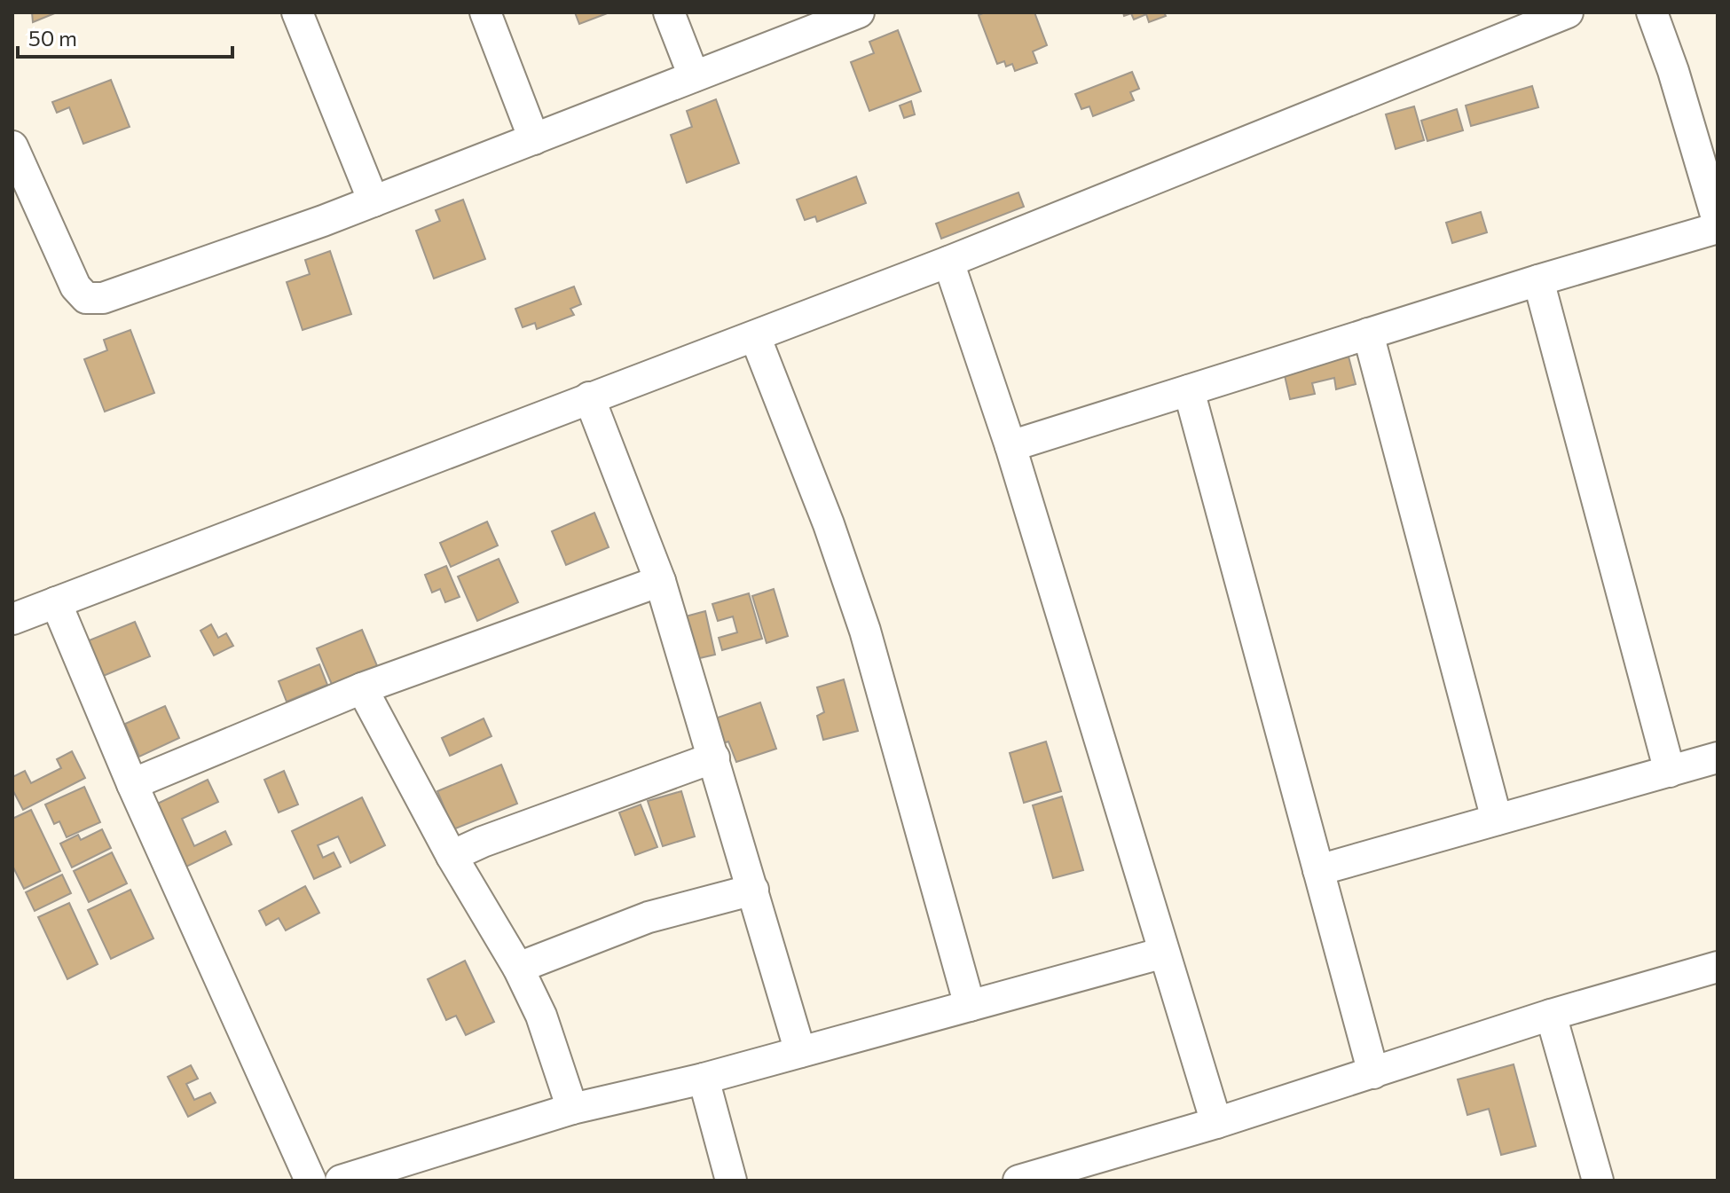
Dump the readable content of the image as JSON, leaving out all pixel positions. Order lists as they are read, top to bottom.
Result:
{
  "scale_bar": "50 m"
}
